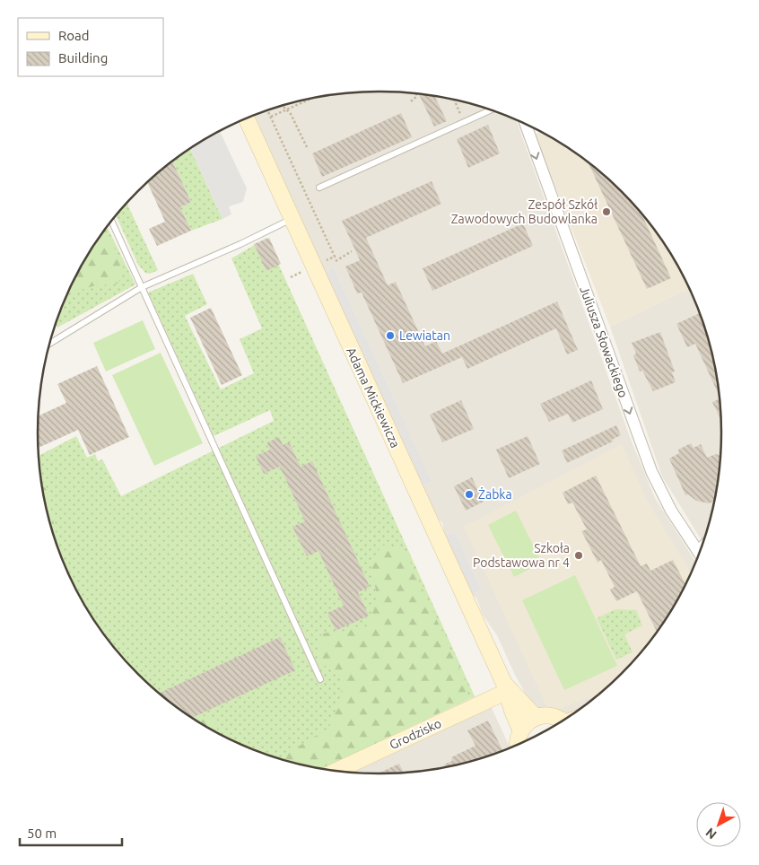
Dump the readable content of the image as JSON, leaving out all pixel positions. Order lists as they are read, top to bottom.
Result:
{
  "streets": {
    "street": ["Juliusza Słowackiego", "Adama Mickiewicza", "Grodzisko"]
  },
  "crossings": [
    ["Adama Mickiewicza", "Grodzisko"]
  ],
  "one_way": ["Juliusza Słowackiego"],
  "places": [
    "Zespół Szkół Zawodowych Budowlanka",
    "Lewiatan",
    "Żabka",
    "Szkoła Podstawowa nr 4"
  ],
  "legend": ["Road", "Building"],
  "scale_bar": "50 m",
  "north": "bottom left"
}
